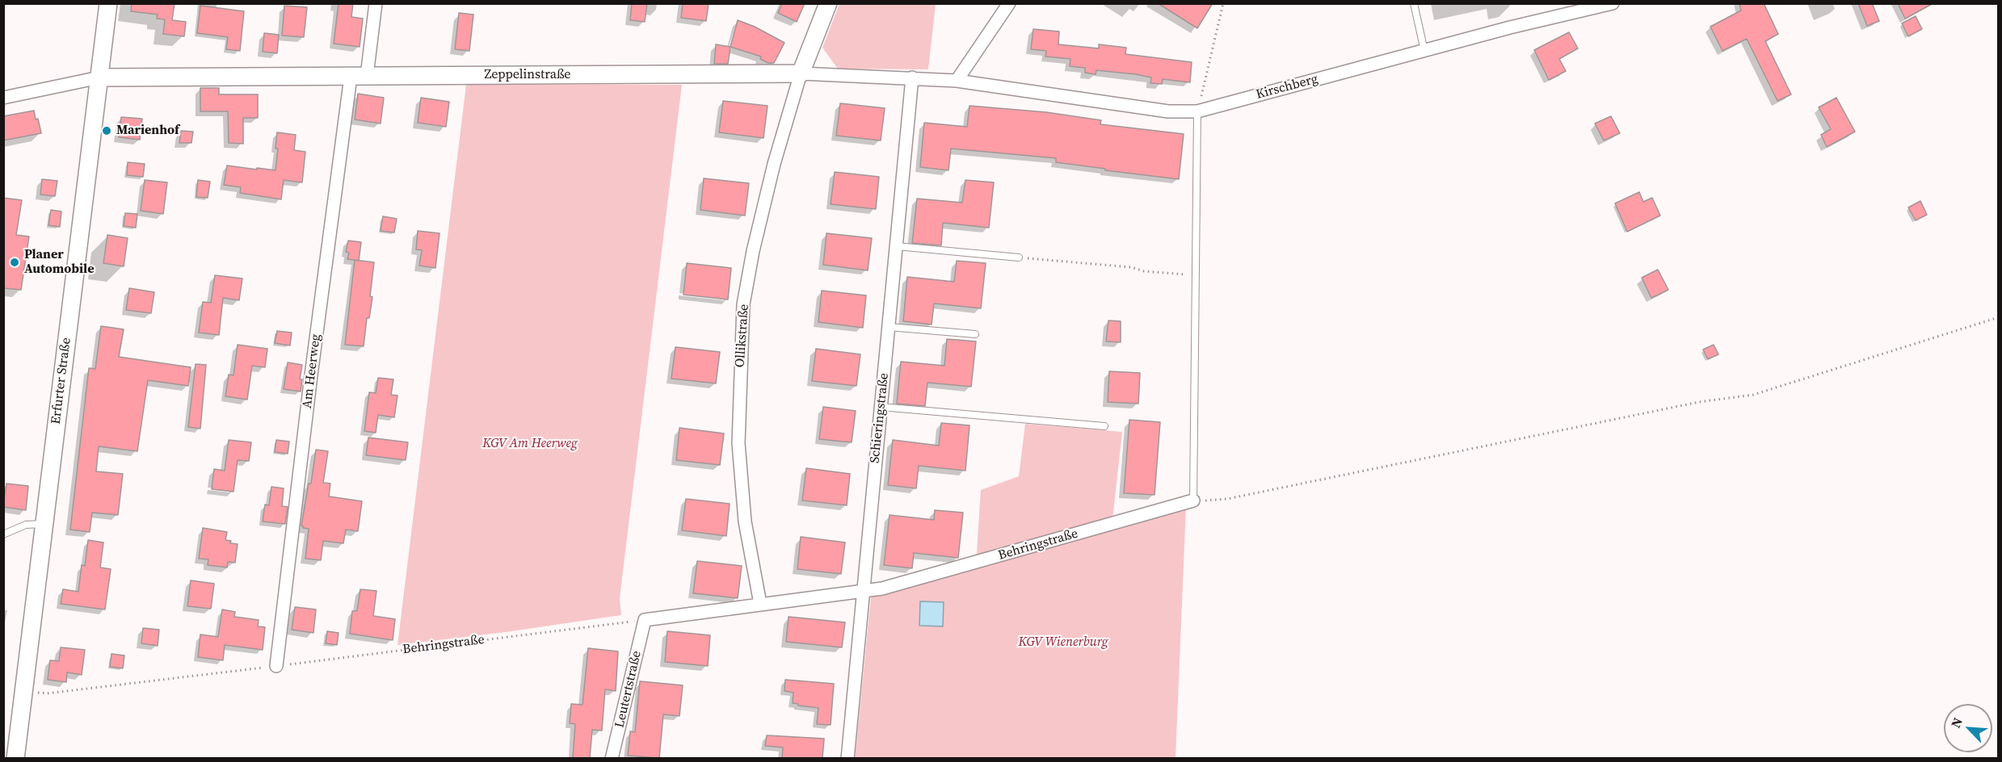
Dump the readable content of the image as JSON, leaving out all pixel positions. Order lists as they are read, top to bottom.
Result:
{
  "streets": {
    "street": [
      "Zeppelinstraße",
      "Kirschberg",
      "Ollikstraße",
      "Am Heerweg",
      "Erfurter Straße",
      "Schieringstraße",
      "Behringstraße",
      "Leutertstraße"
    ]
  },
  "crossings": [
    ["Zeppelinstraße", "Kirschberg"],
    ["Zeppelinstraße", "Ollikstraße"],
    ["Zeppelinstraße", "Am Heerweg"],
    ["Zeppelinstraße", "Erfurter Straße"],
    ["Zeppelinstraße", "Schieringstraße"],
    ["Am Heerweg", "Behringstraße"],
    ["Erfurter Straße", "Behringstraße"],
    ["Schieringstraße", "Behringstraße"],
    ["Behringstraße", "Leutertstraße"]
  ],
  "parks": ["KGV Am Heerweg", "KGV Wienerburg"],
  "places": ["Marienhof", "Planer Automobile"],
  "north": "top left"
}
